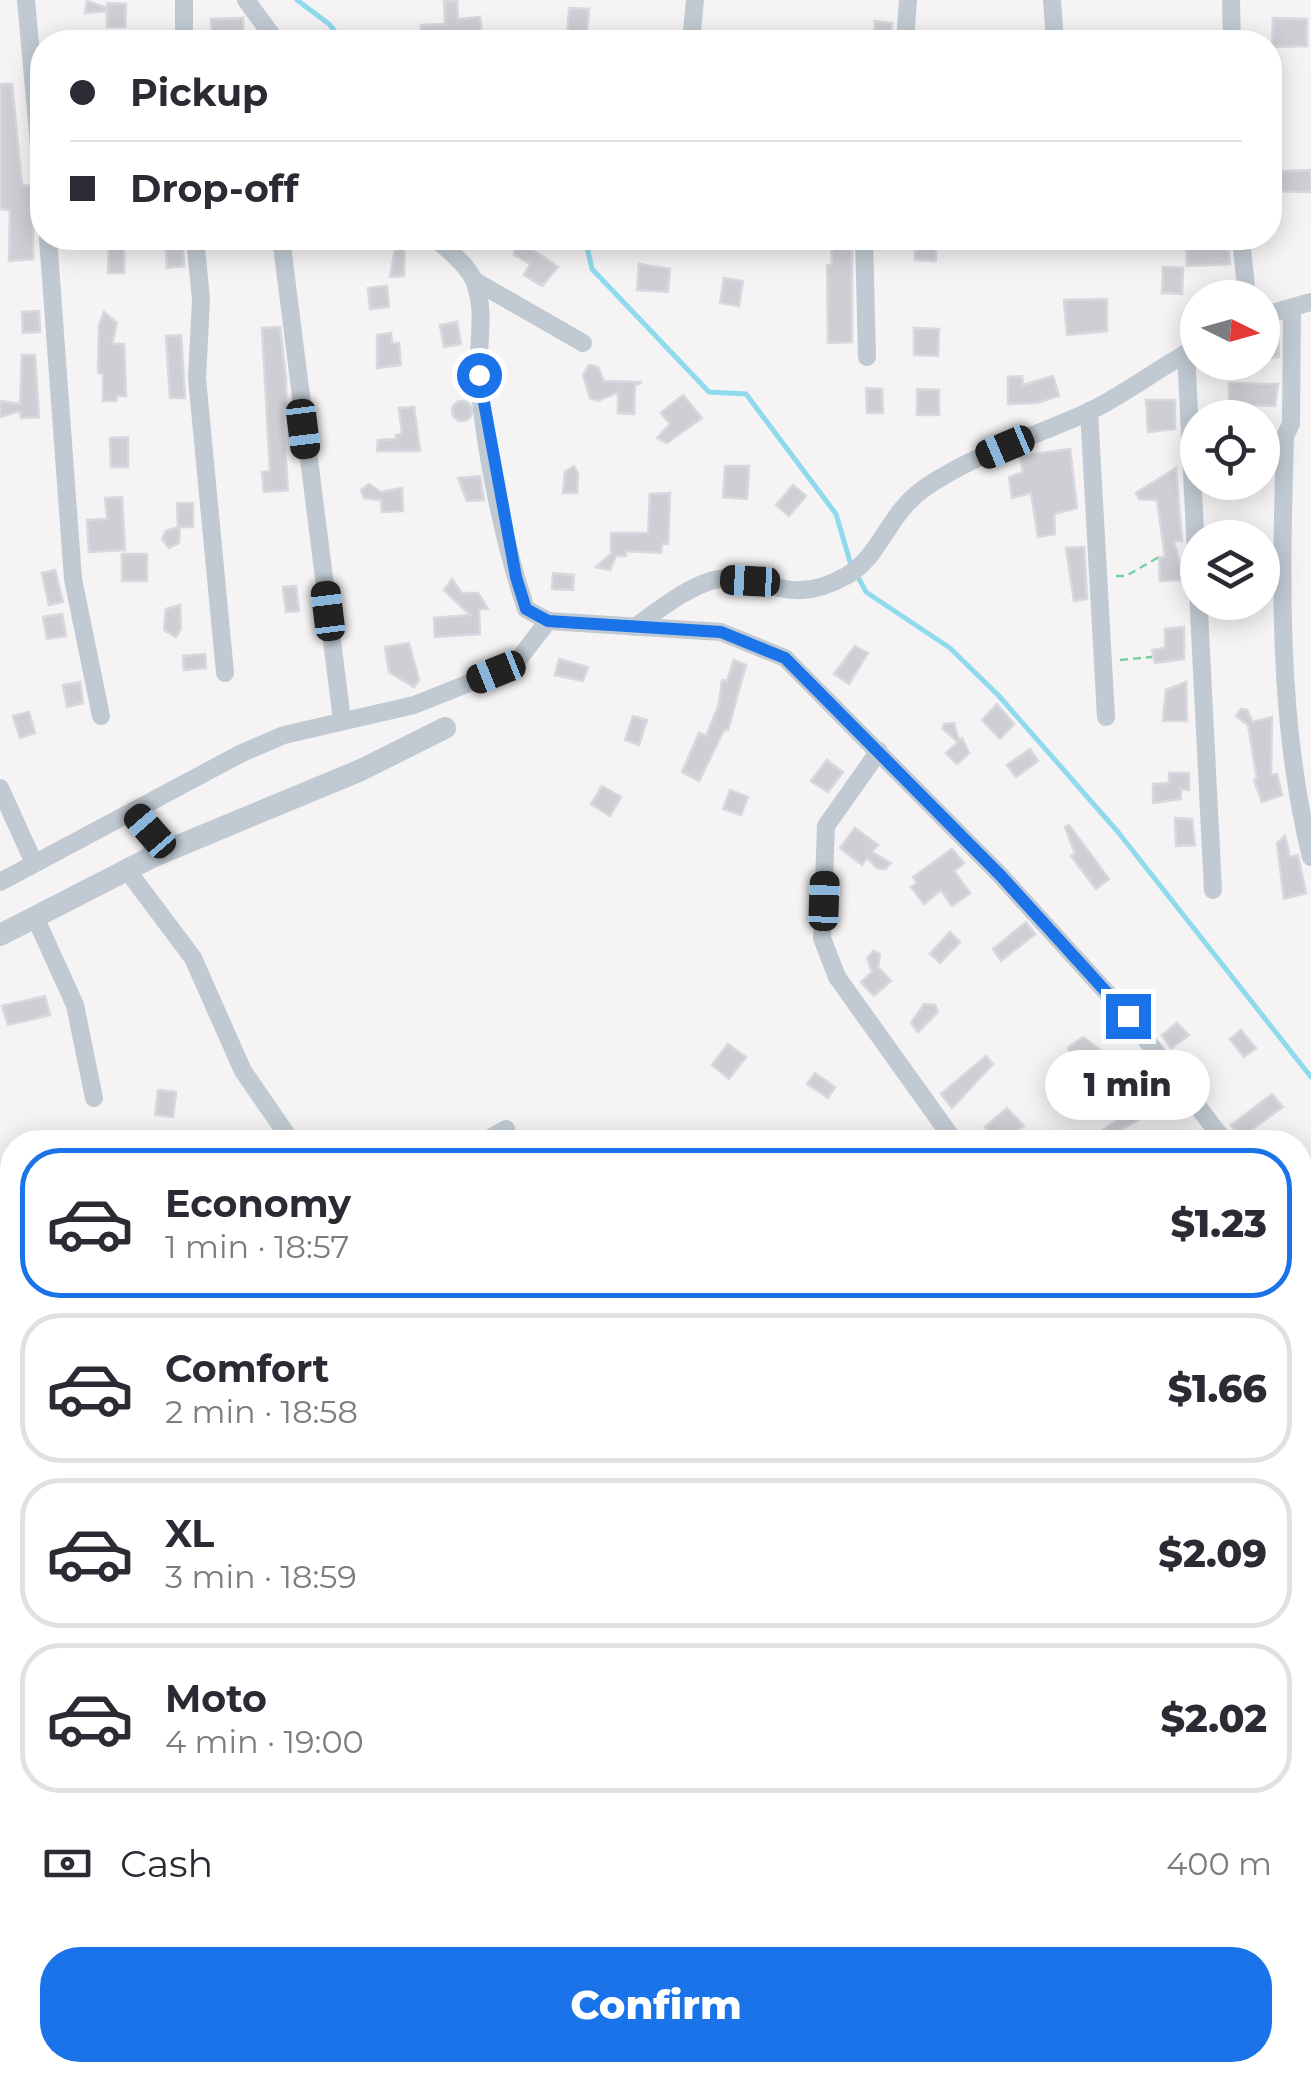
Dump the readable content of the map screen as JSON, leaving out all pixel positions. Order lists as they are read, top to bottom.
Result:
{
  "north": "right",
  "page": {
    "banner": ["Pickup", "Drop-off"],
    "bubble": "1 min",
    "list": [
      {
        "name": "Economy",
        "note": "1 min · 18:57",
        "value": "$1.23"
      },
      {
        "name": "Comfort",
        "note": "2 min · 18:58",
        "value": "$1.66"
      },
      {
        "name": "XL",
        "note": "3 min · 18:59",
        "value": "$2.09"
      },
      {
        "name": "Moto",
        "note": "4 min · 19:00",
        "value": "$2.02"
      }
    ],
    "pay": ["Cash", "400 m"],
    "buttons": "Confirm"
  }
}
